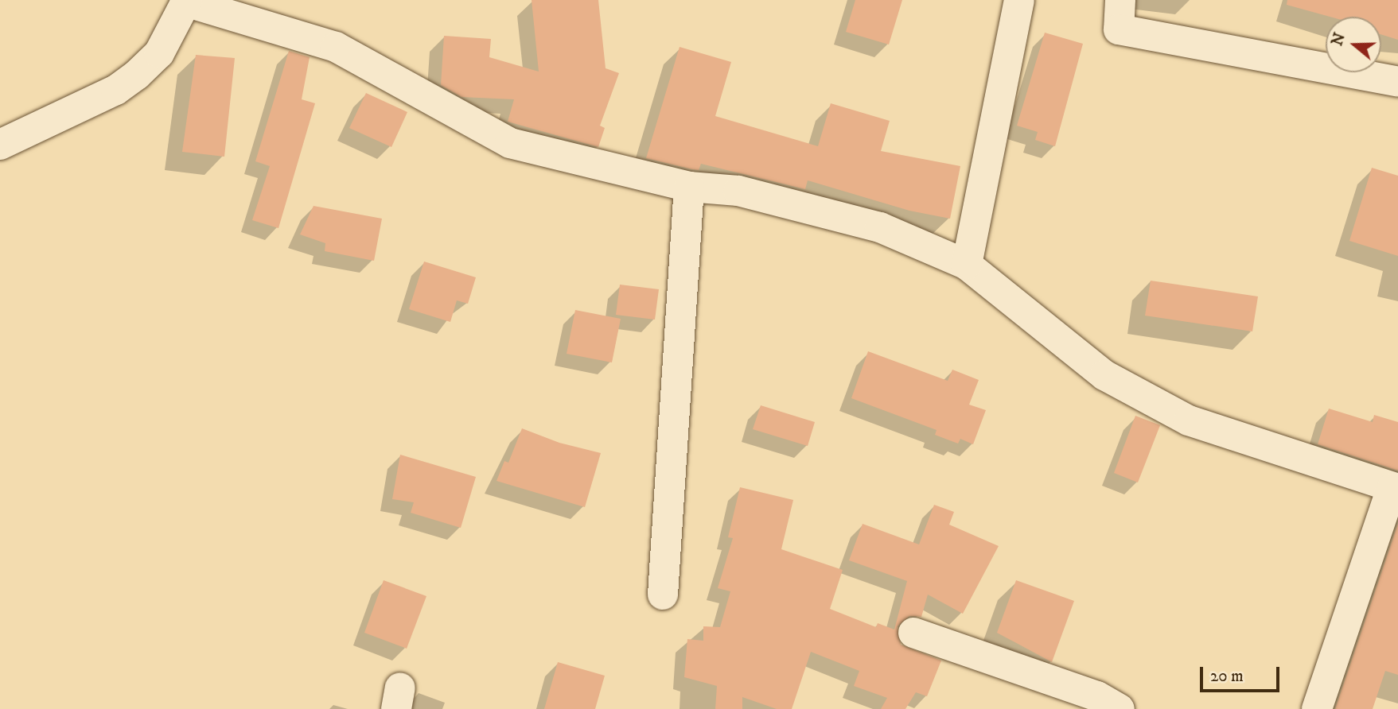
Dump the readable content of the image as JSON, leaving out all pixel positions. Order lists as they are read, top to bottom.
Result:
{
  "scale_bar": "20 m",
  "north": "left"
}
